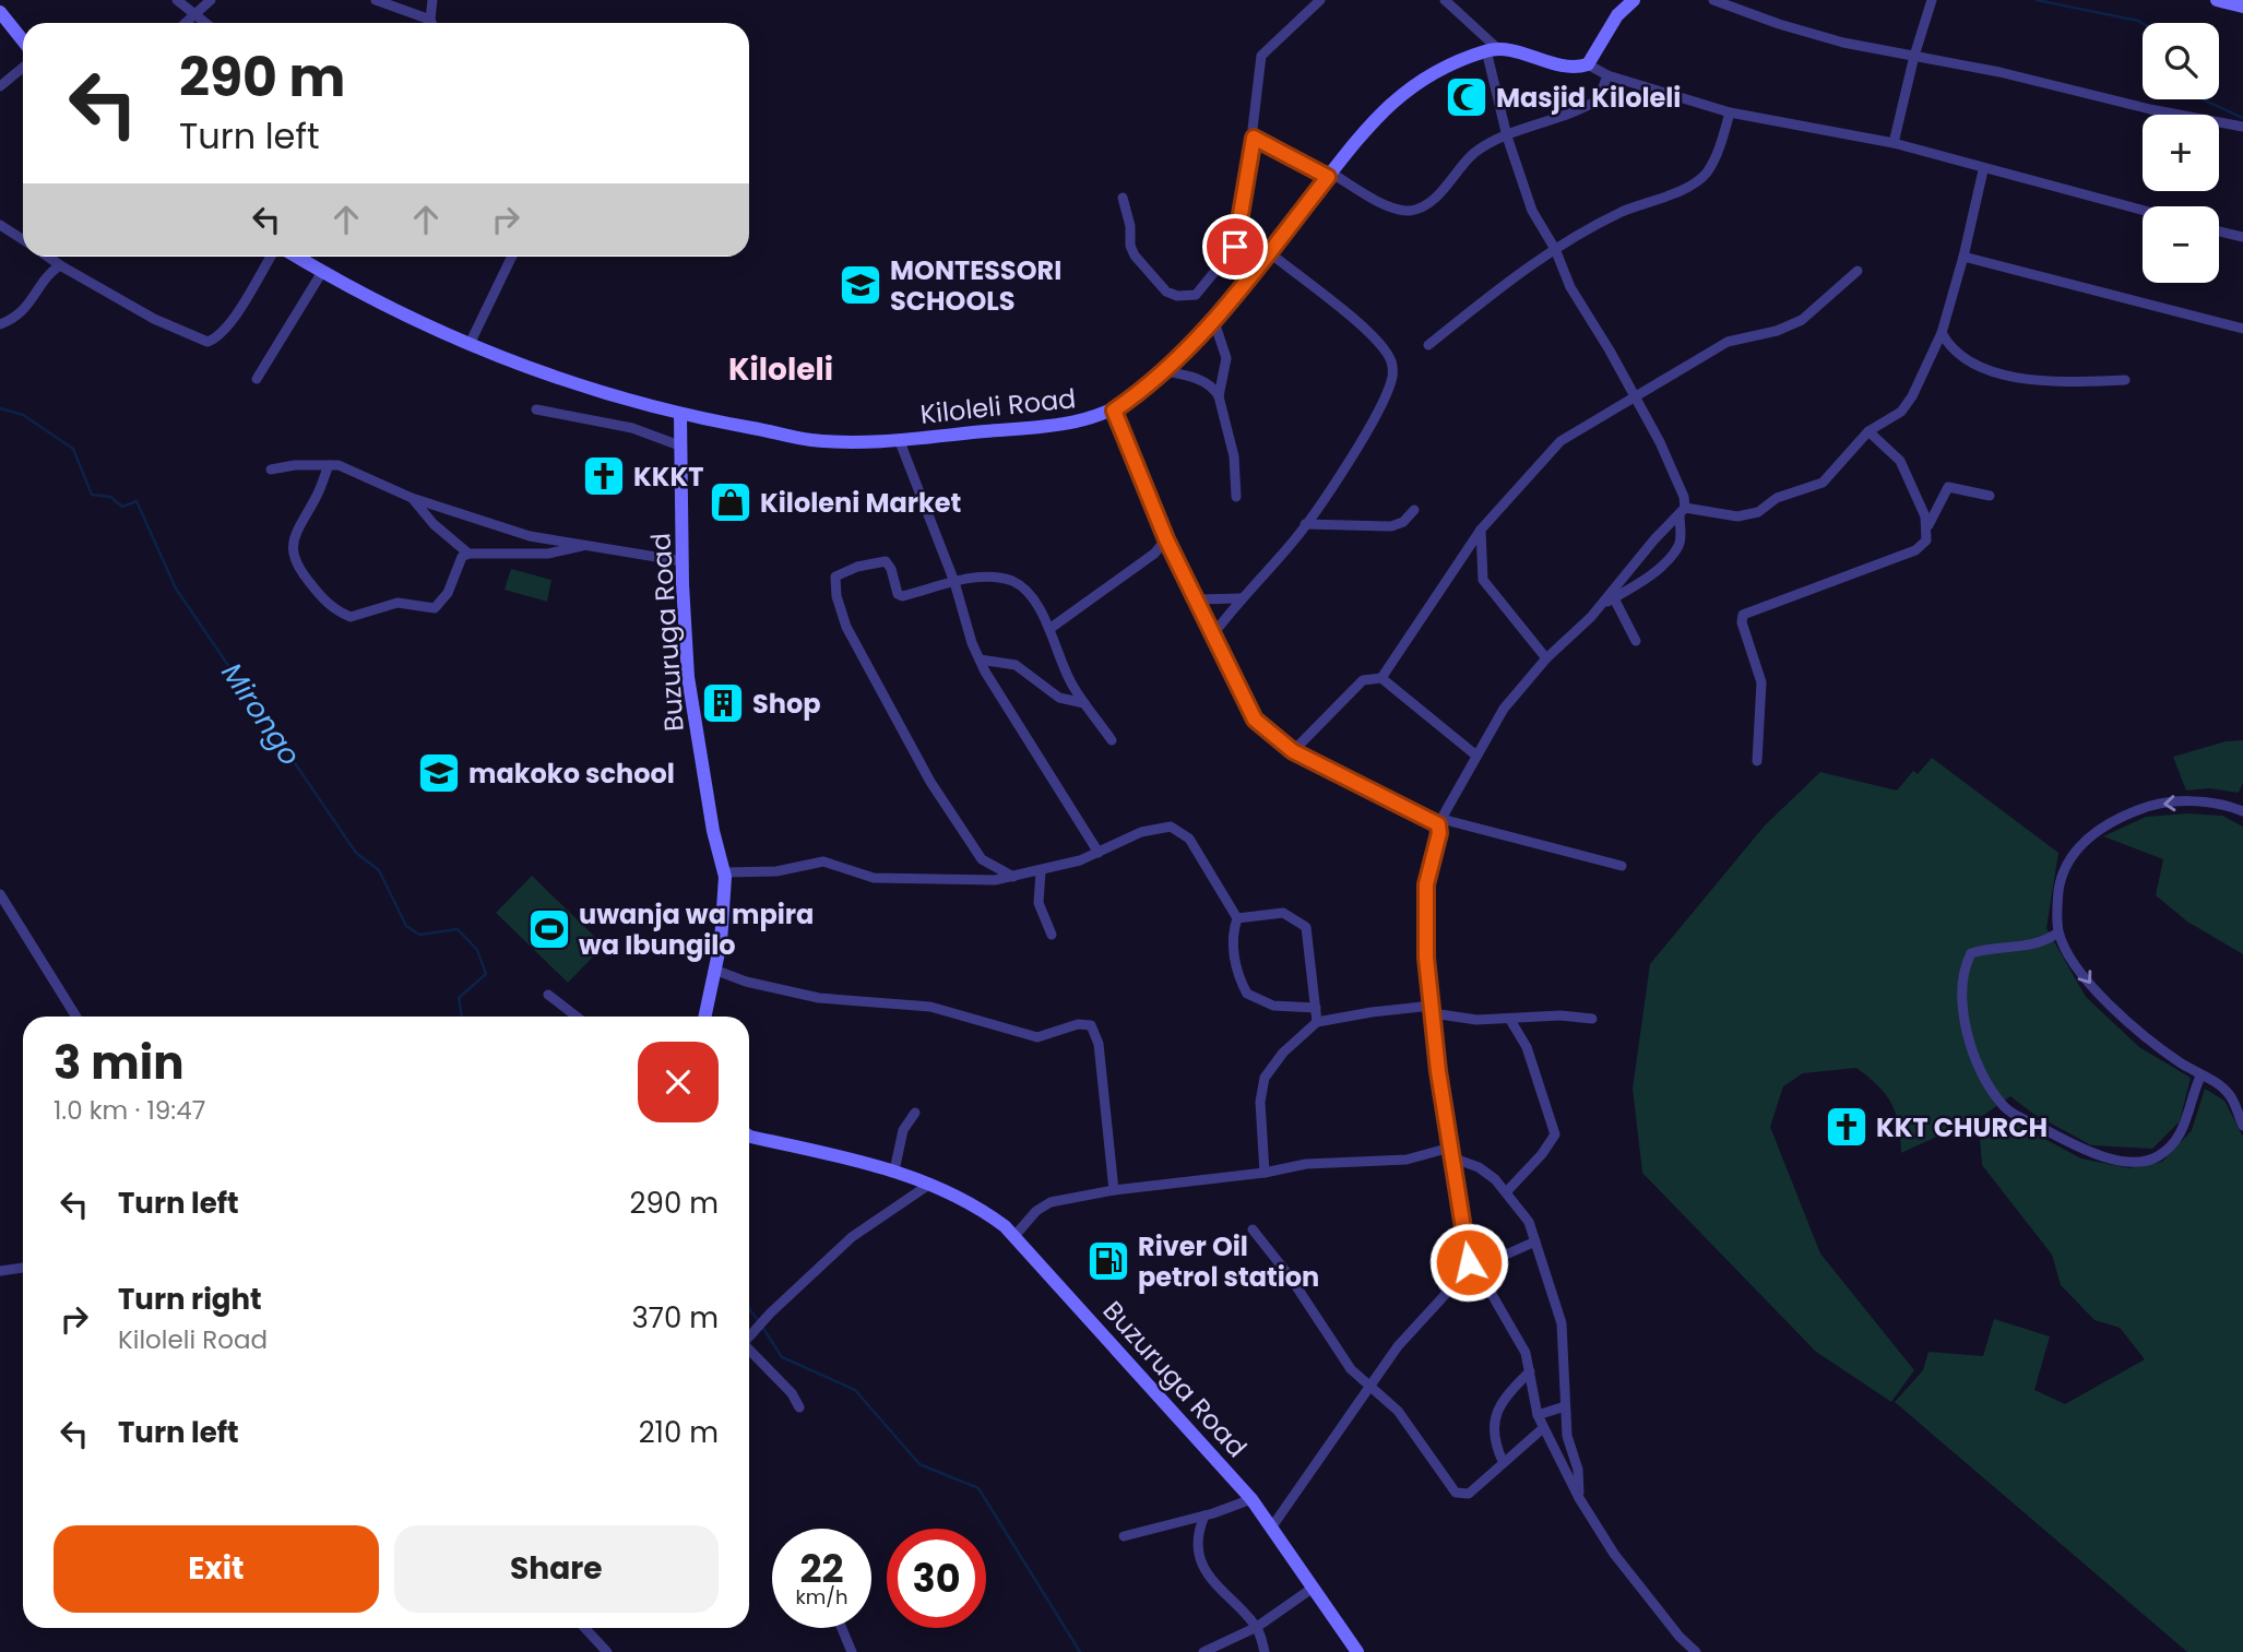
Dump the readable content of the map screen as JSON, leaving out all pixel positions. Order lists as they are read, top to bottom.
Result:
{
  "streets": {
    "main road": ["Kiloleli Road", "Buzuruga Road"]
  },
  "crossings": [
    ["Kiloleli Road", "Buzuruga Road"]
  ],
  "districts": ["Kiloleli"],
  "water": ["Mirongo"],
  "places": {
    "mosque": ["Masjid Kiloleli"],
    "school or university": ["MONTESSORI SCHOOLS", "makoko school"],
    "church": ["KKKT", "KKT CHURCH"],
    "shop": ["Kiloleni Market"],
    "building": ["Shop"],
    "sports": ["uwanja wa mpira wa Ibungilo"],
    "fuel station": ["River Oil petrol station"]
  },
  "page": {
    "map_buttons": ["+", "−"],
    "turn": ["290 m", "Turn left"],
    "heading": ["3 min", "1.0 km · 19:47"],
    "list": [
      {
        "name": "Turn left",
        "value": "290 m"
      },
      {
        "name": "Turn right",
        "note": "Kiloleli Road",
        "value": "370 m"
      },
      {
        "name": "Turn left",
        "value": "210 m"
      }
    ],
    "buttons": ["Exit", "Share"],
    "speed": "22 km/h",
    "limit": "30"
  }
}
